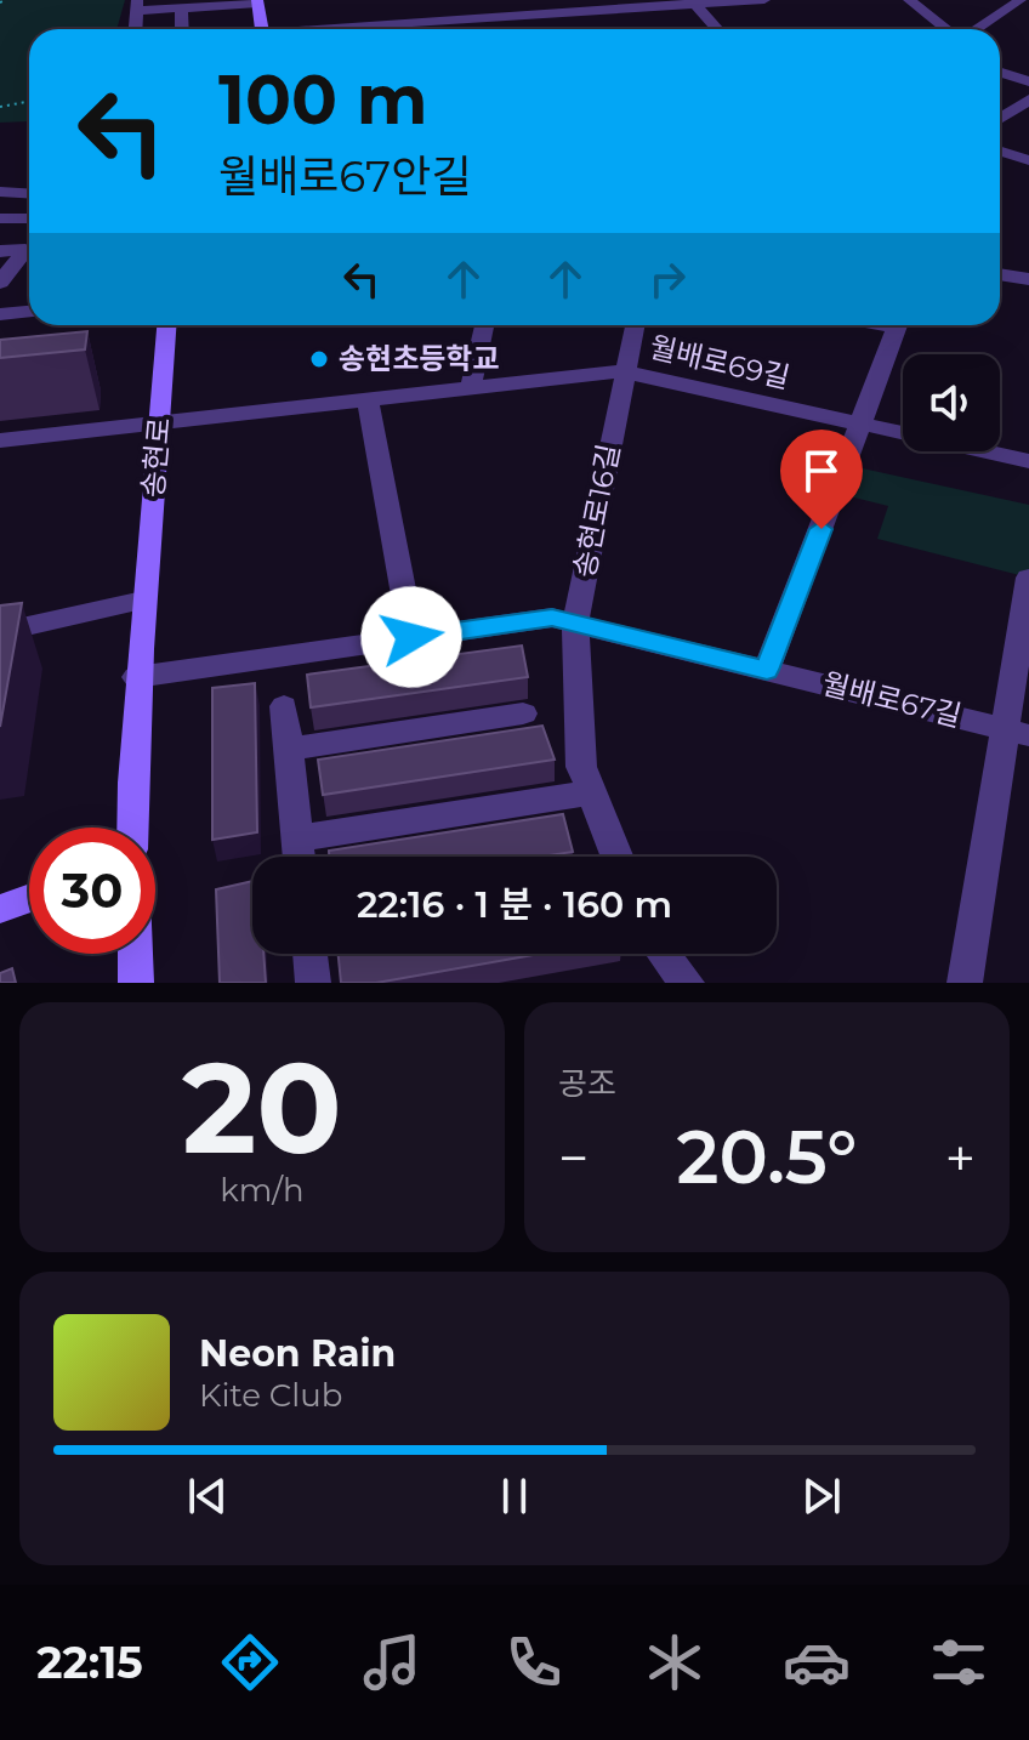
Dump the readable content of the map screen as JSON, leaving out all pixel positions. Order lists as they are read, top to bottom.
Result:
{
  "streets": {
    "main road": ["송현로"],
    "street": ["월배로69길", "송현로16길", "월배로67길"]
  },
  "crossings": [
    ["월배로69길", "송현로"],
    ["월배로69길", "송현로16길"],
    ["송현로", "월배로67길"],
    ["송현로16길", "월배로67길"]
  ],
  "places": ["송현초등학교"],
  "page": {
    "turn": ["100 m", "월배로67안길"],
    "limit": "30",
    "trip": "22:16 · 1 분 · 160 m",
    "tile": [
      ["20", "km/h"],
      "공조"
    ],
    "heat": ["−", "20.5°", "+"],
    "song": ["Neon Rain", "Kite Club"],
    "tabs": "22:15"
  }
}
